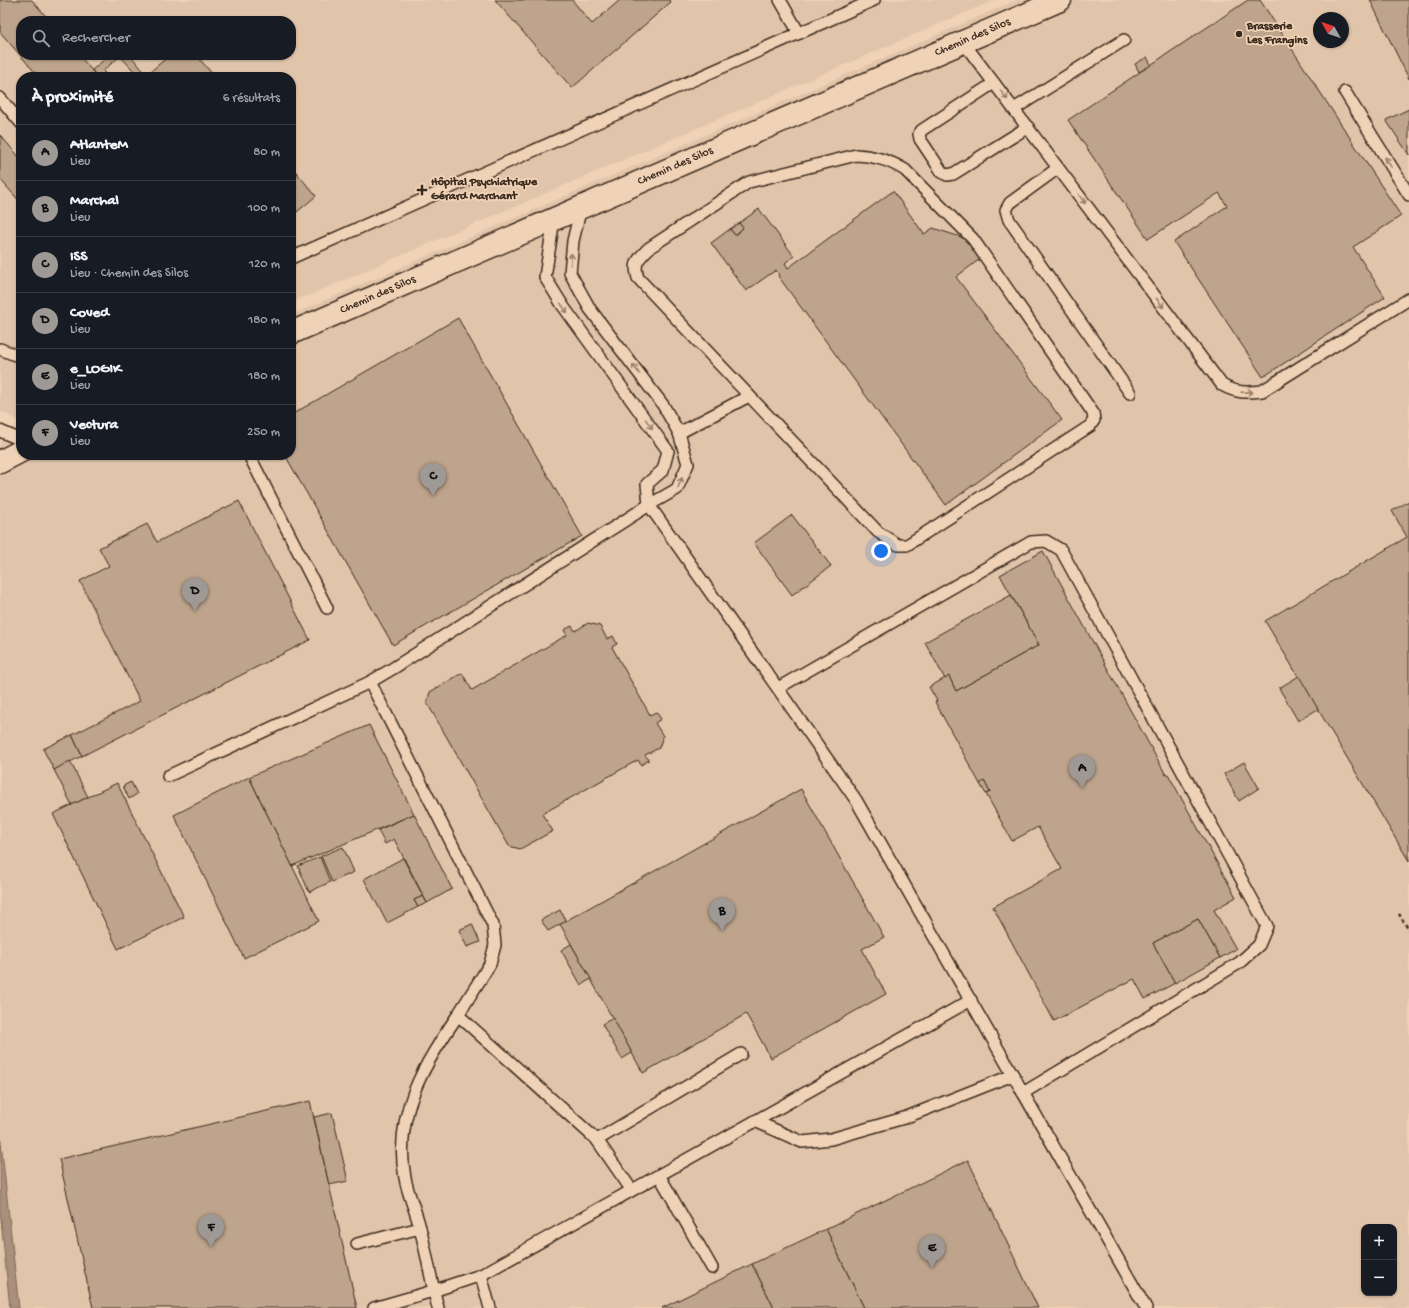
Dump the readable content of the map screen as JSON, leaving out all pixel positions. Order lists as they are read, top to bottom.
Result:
{
  "streets": {
    "street": ["Chemin des Silos"]
  },
  "places": {
    "other": ["Brasserie Les Frangins"],
    "health": ["Hôpital Psychiatrique Gérard Marchant"]
  },
  "north": "top left",
  "page": {
    "search": "Rechercher",
    "heading": ["À proximité", "6 résultats"],
    "list": [
      {
        "mark": "A",
        "name": "AtlanteM",
        "note": "Lieu",
        "value": "80 m"
      },
      {
        "mark": "B",
        "name": "Marchal",
        "note": "Lieu",
        "value": "100 m"
      },
      {
        "mark": "C",
        "name": "ISS",
        "note": "Lieu · Chemin des Silos",
        "value": "120 m"
      },
      {
        "mark": "D",
        "name": "Coved",
        "note": "Lieu",
        "value": "180 m"
      },
      {
        "mark": "E",
        "name": "e_LOGIK",
        "note": "Lieu",
        "value": "180 m"
      },
      {
        "mark": "F",
        "name": "Vectura",
        "note": "Lieu",
        "value": "250 m"
      }
    ],
    "pins": [
      "C",
      "D",
      "A",
      "B",
      "F",
      "E"
    ],
    "map_buttons": ["+", "−"]
  }
}
